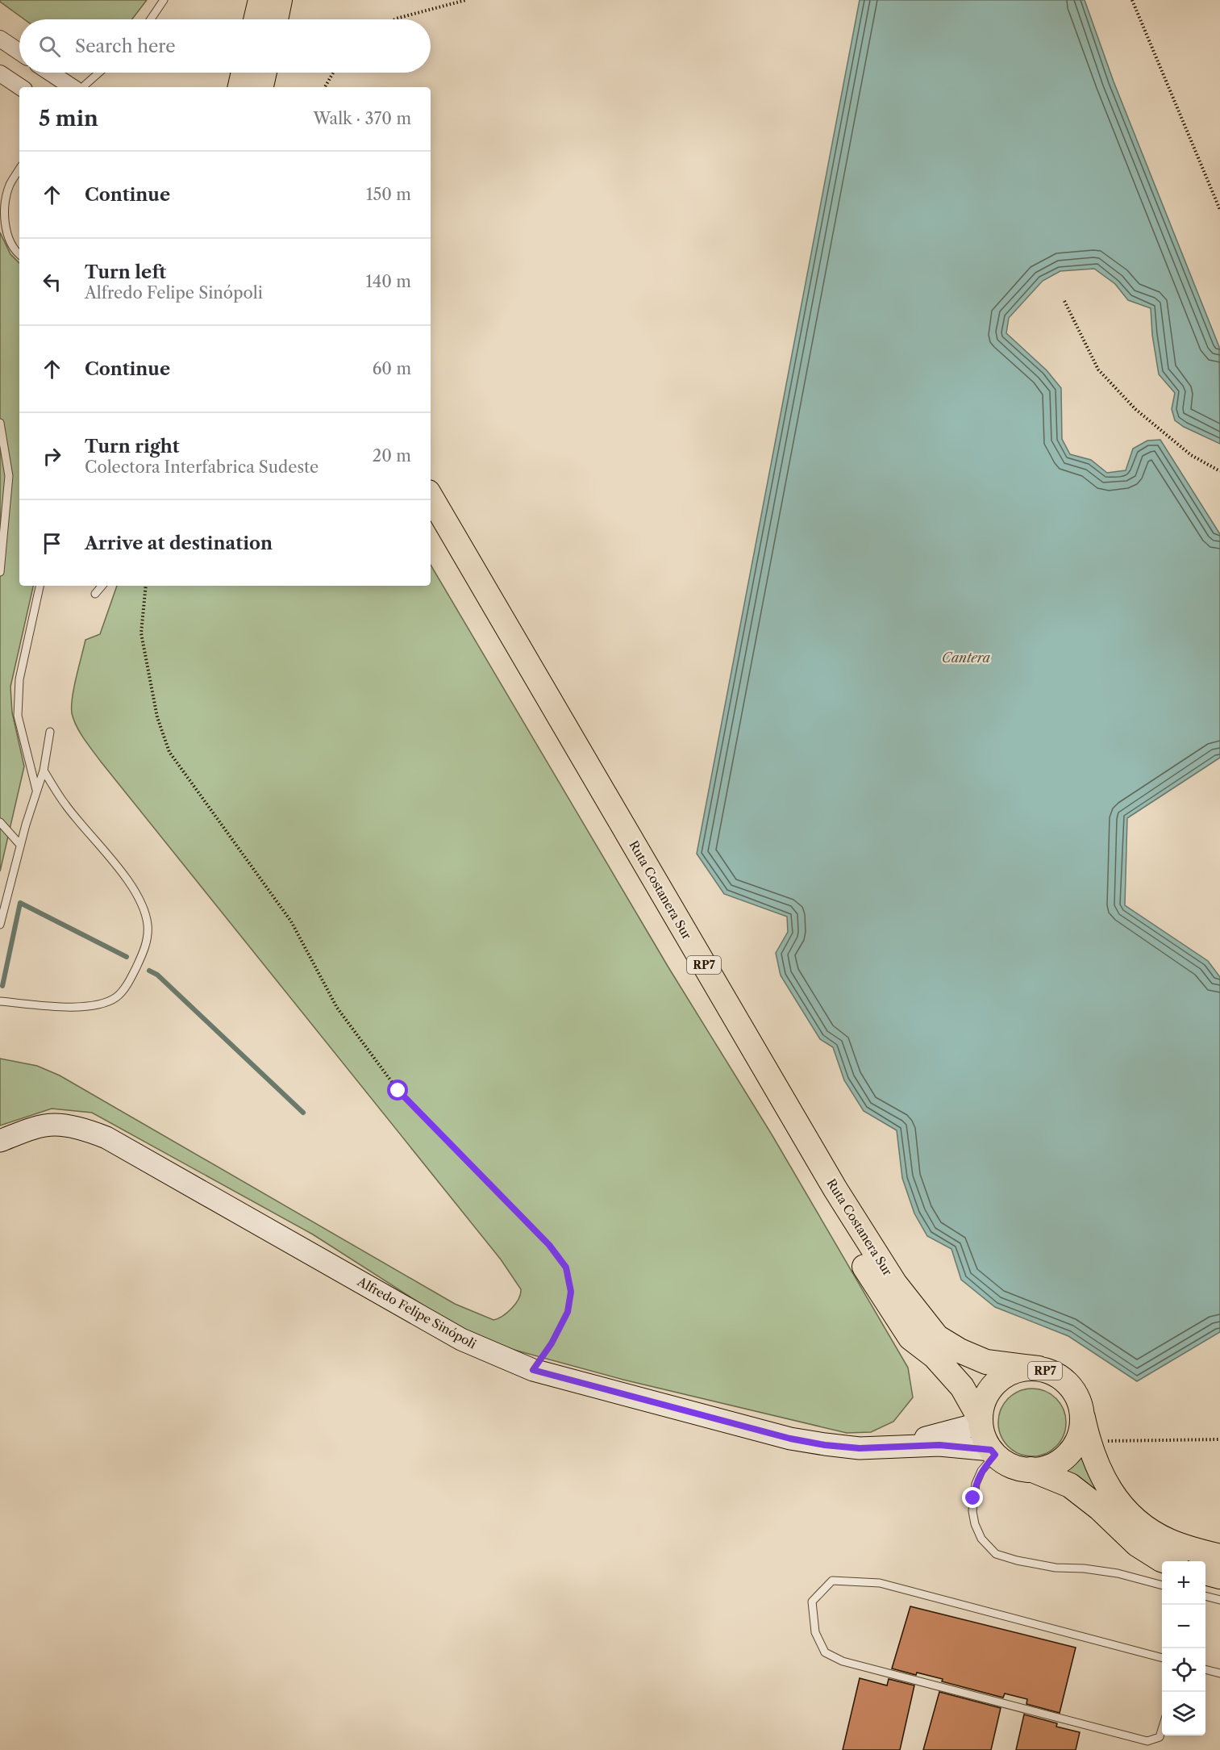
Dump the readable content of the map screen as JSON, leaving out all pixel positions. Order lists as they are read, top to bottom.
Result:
{
  "streets": {
    "main road": ["Ruta Costanera Sur", "RP7"],
    "street": ["Alfredo Felipe Sinópoli"]
  },
  "crossings": [
    ["Ruta Costanera Sur", "RP7"]
  ],
  "water": ["Cantera"],
  "page": {
    "search": "Search here",
    "heading": ["5 min", "Walk · 370 m"],
    "list": [
      ["Continue", "150 m"],
      ["Turn left", "Alfredo Felipe Sinópoli", "140 m"],
      ["Continue", "60 m"],
      ["Turn right", "Colectora Interfabrica Sudeste", "20 m"],
      "Arrive at destination"
    ],
    "map_buttons": ["+", "−"]
  }
}
